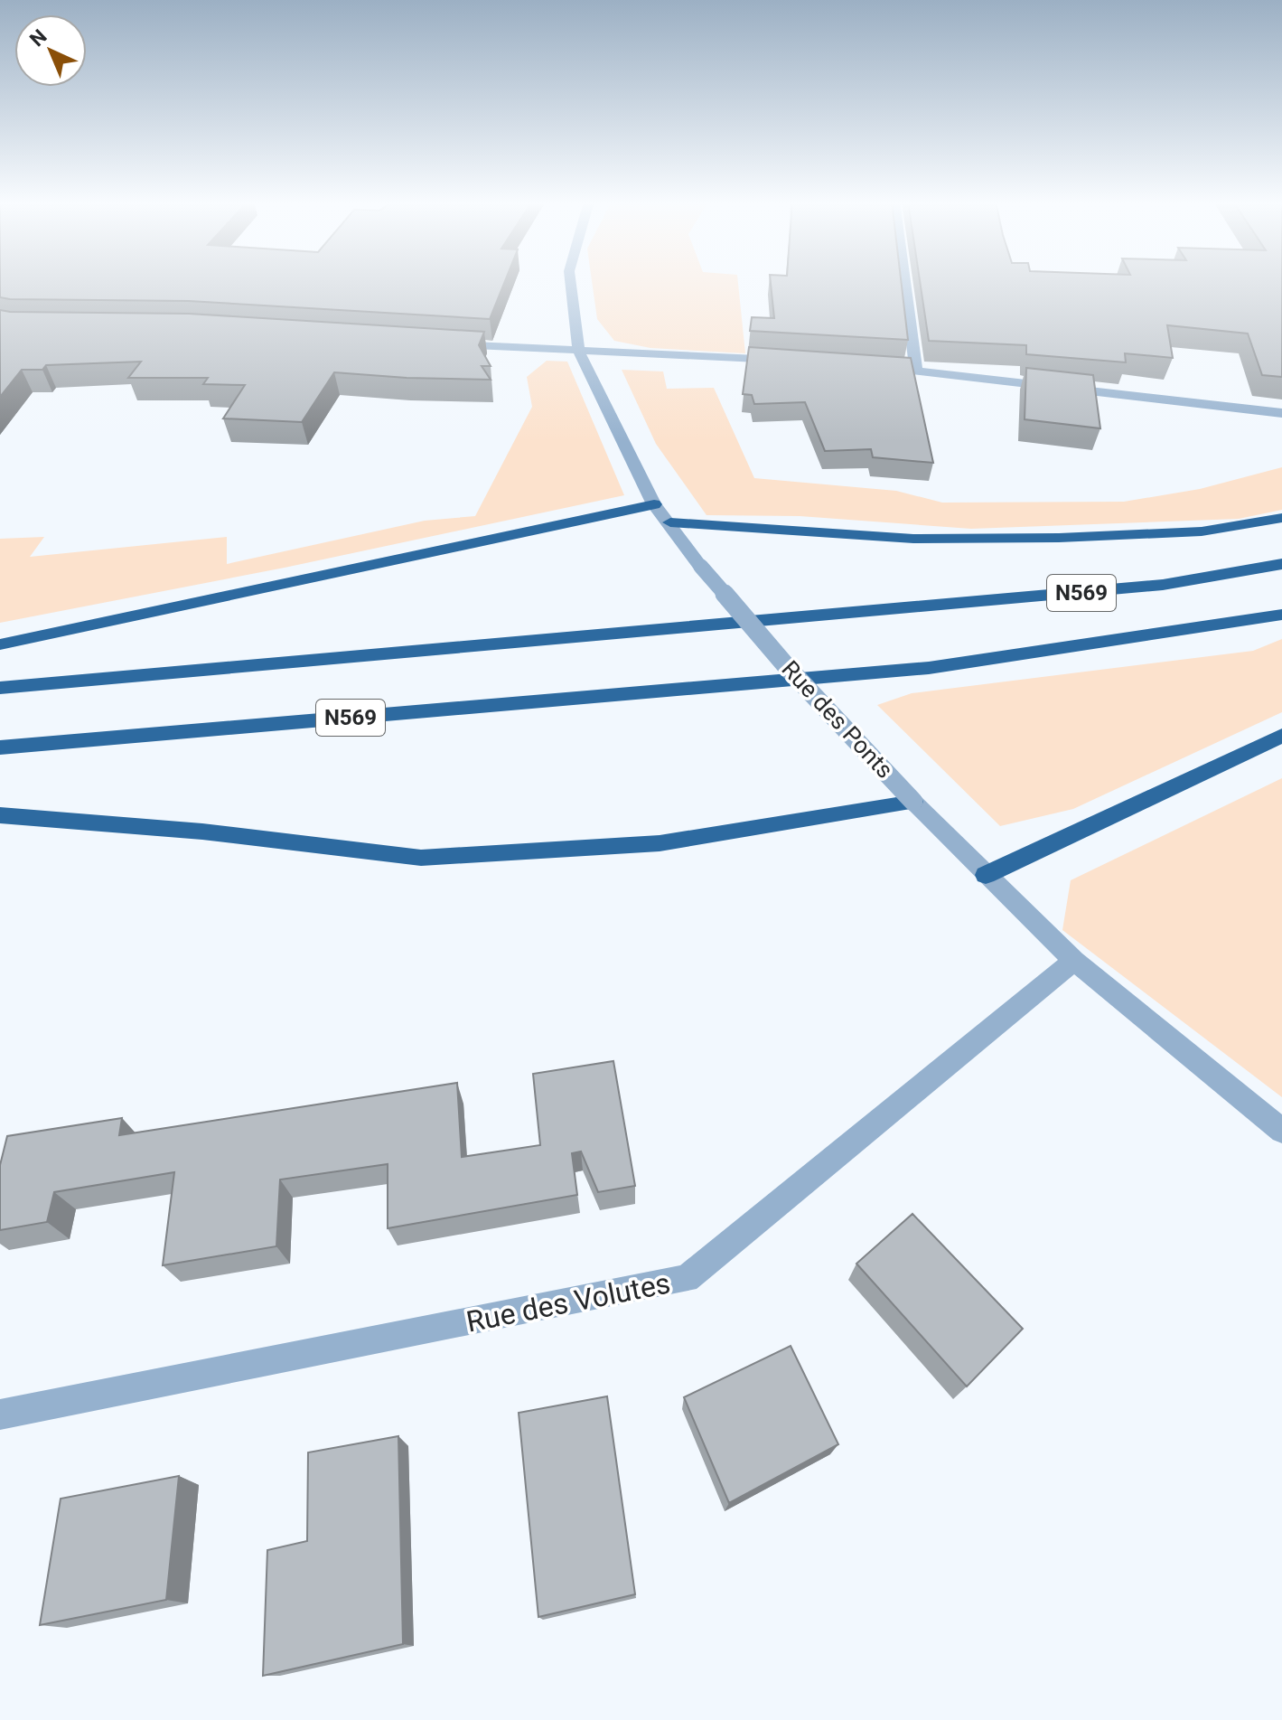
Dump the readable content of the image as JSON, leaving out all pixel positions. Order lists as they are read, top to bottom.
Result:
{
  "streets": {
    "highway": ["N569"],
    "street": ["Rue des Ponts", "Rue des Volutes"]
  },
  "crossings": [
    ["Rue des Ponts", "Rue des Volutes"]
  ],
  "north": "top left"
}
